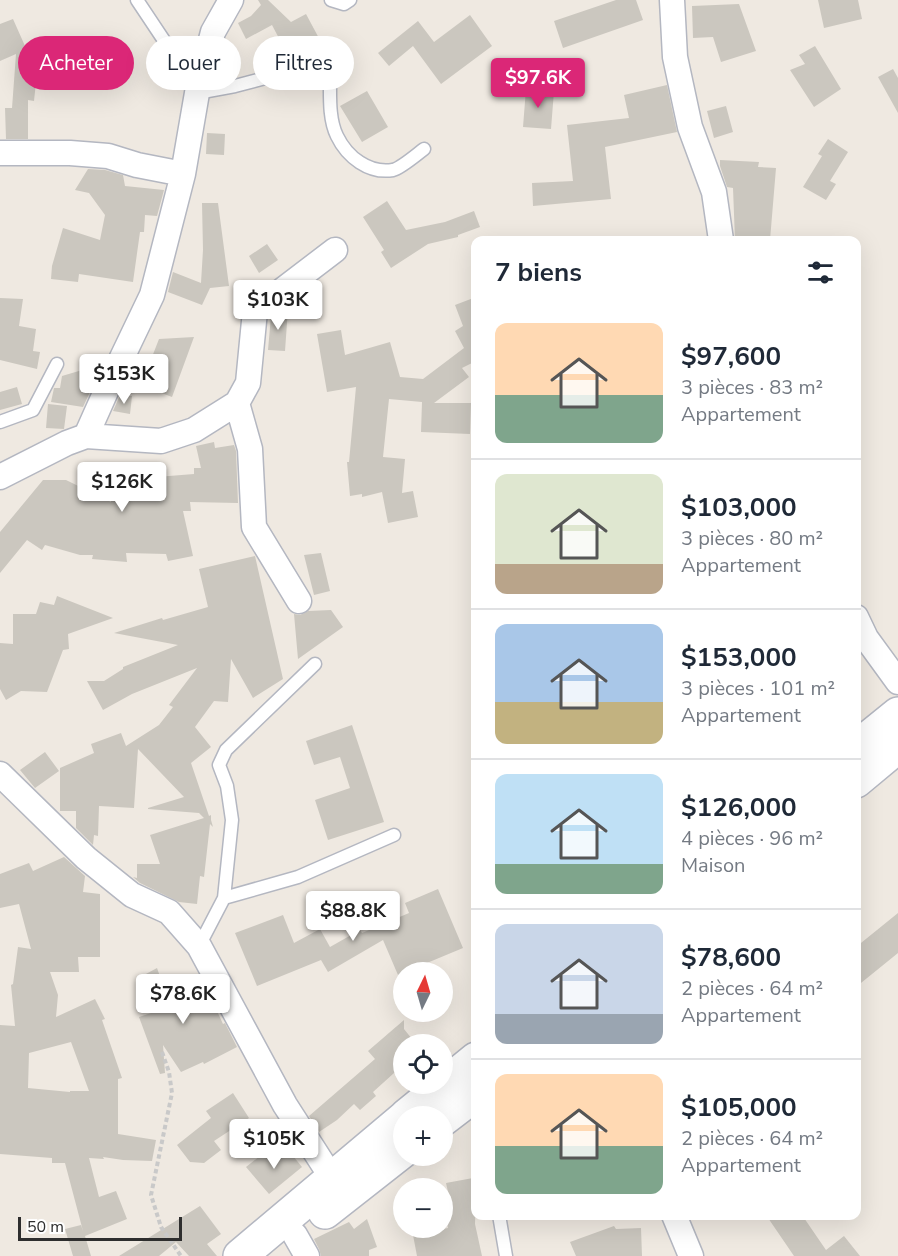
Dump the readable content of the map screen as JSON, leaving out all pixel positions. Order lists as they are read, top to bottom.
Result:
{
  "scale_bar": "50 m",
  "north": "top",
  "page": {
    "chip": ["Acheter", "Louer", "Filtres"],
    "price": [
      "$97.6K",
      "$103K",
      "$153K",
      "$126K",
      "$88.8K",
      "$78.6K",
      "$105K"
    ],
    "heading": "7 biens",
    "list": [
      {
        "name": "$97,600",
        "note": "3 pièces · 83 m² · Appartement"
      },
      {
        "name": "$103,000",
        "note": "3 pièces · 80 m² · Appartement"
      },
      {
        "name": "$153,000",
        "note": "3 pièces · 101 m² · Appartement"
      },
      {
        "name": "$126,000",
        "note": "4 pièces · 96 m² · Maison"
      },
      {
        "name": "$78,600",
        "note": "2 pièces · 64 m² · Appartement"
      },
      {
        "name": "$105,000",
        "note": "2 pièces · 64 m² · Appartement"
      }
    ],
    "map_buttons": ["+", "−"],
    "scale": "50 m"
  }
}
